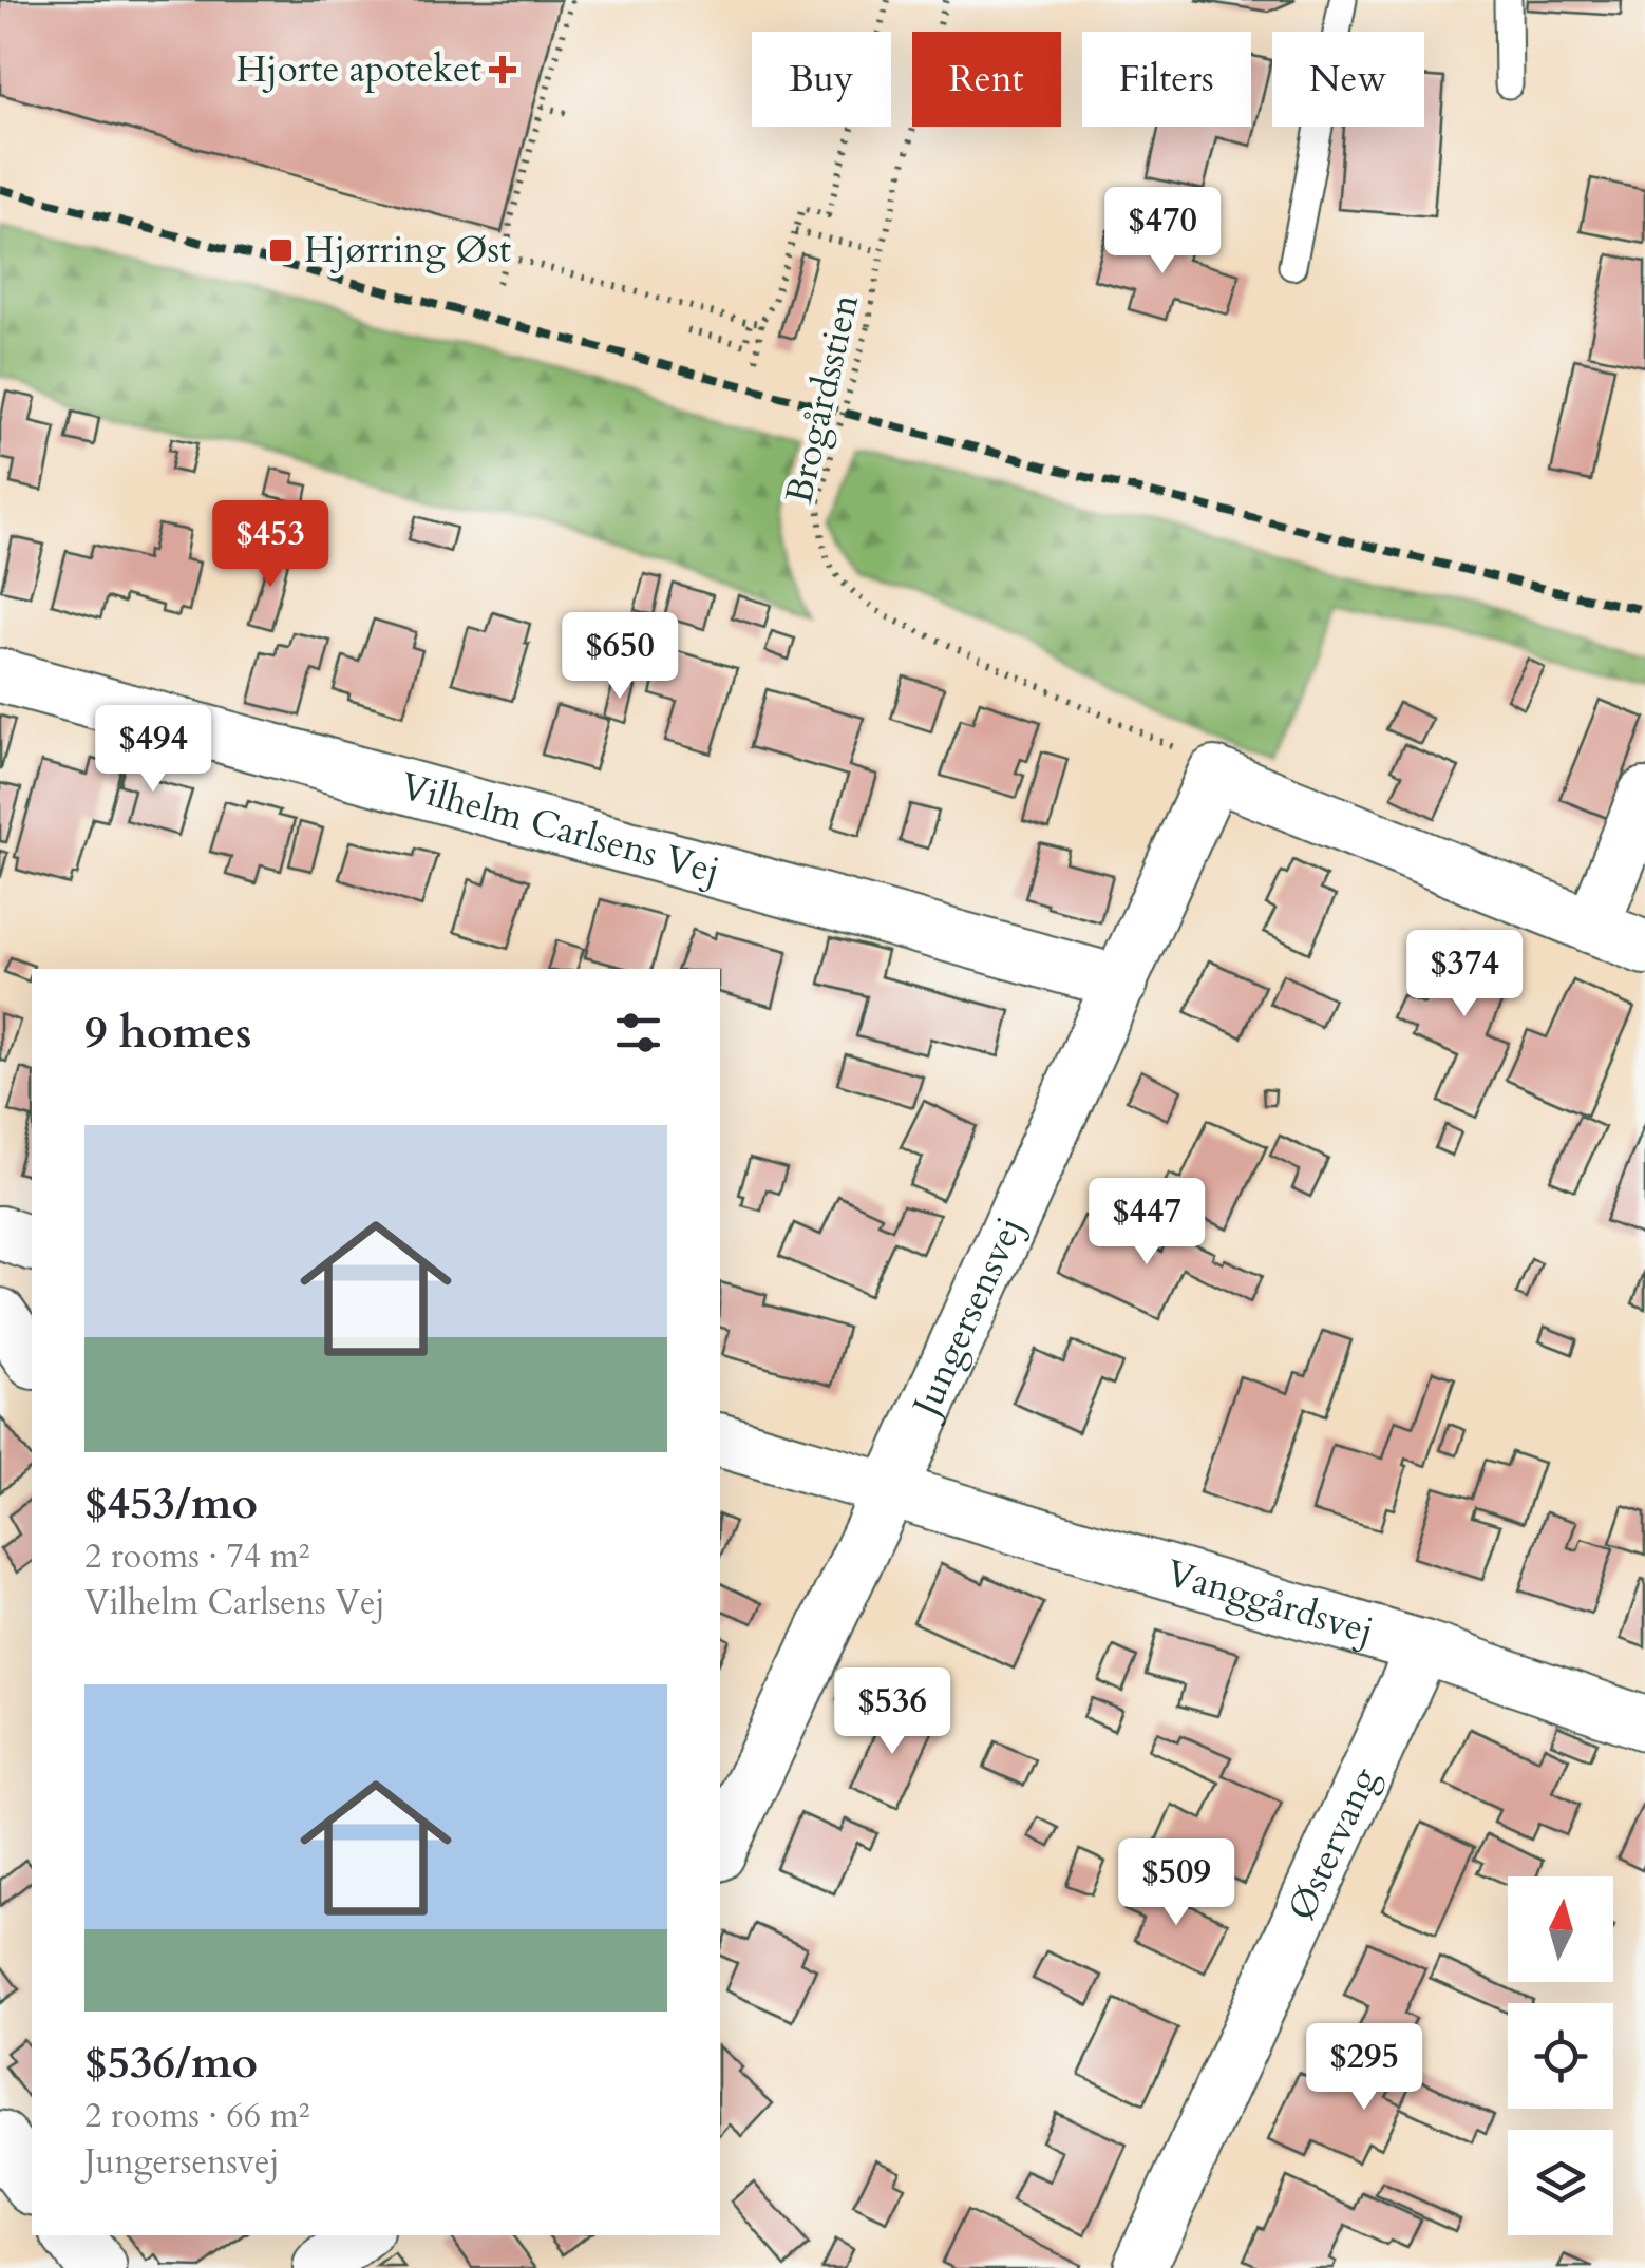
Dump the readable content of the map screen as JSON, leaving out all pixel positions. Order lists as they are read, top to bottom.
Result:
{
  "streets": {
    "street": [
      "Vilhelm Carlsens Vej",
      "Jungersensvej",
      "Vanggårdsvej",
      "Østervang"
    ],
    "path": ["Brogårdsstien"]
  },
  "crossings": [
    ["Brogårdsstien", "Jungersensvej"],
    ["Vilhelm Carlsens Vej", "Jungersensvej"],
    ["Jungersensvej", "Vanggårdsvej"],
    ["Vanggårdsvej", "Østervang"]
  ],
  "places": {
    "health": ["Hjorte apoteket"],
    "transit": ["Hjørring Øst"]
  },
  "north": "top",
  "page": {
    "chip": [
      "Buy",
      "Rent",
      "Filters",
      "New"
    ],
    "price": [
      "$470",
      "$453",
      "$650",
      "$494",
      "$374",
      "$447",
      "$536",
      "$509",
      "$295"
    ],
    "heading": "9 homes",
    "list": [
      {
        "name": "$453/mo",
        "note": "2 rooms · 74 m² · Vilhelm Carlsens Vej"
      },
      {
        "name": "$536/mo",
        "note": "2 rooms · 66 m² · Jungersensvej"
      }
    ]
  }
}
